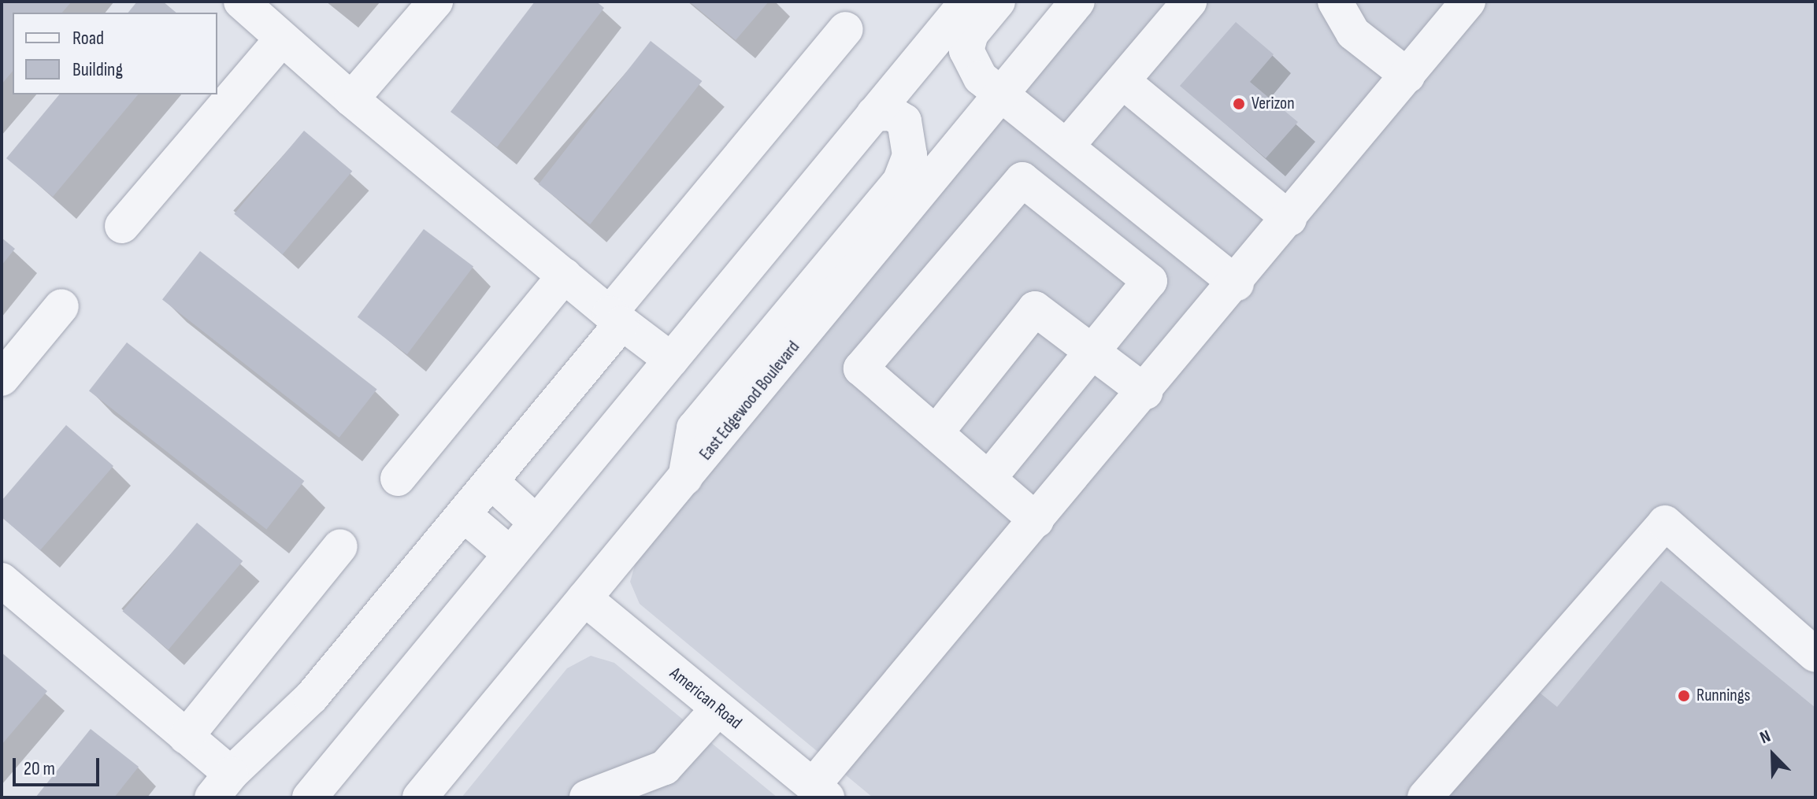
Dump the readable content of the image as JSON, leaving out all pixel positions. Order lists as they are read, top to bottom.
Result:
{
  "streets": {
    "street": ["East Edgewood Boulevard", "American Road"]
  },
  "crossings": [
    ["East Edgewood Boulevard", "American Road"]
  ],
  "places": ["Verizon", "Runnings"],
  "legend": ["Road", "Building"],
  "scale_bar": "20 m",
  "north": "top left"
}
